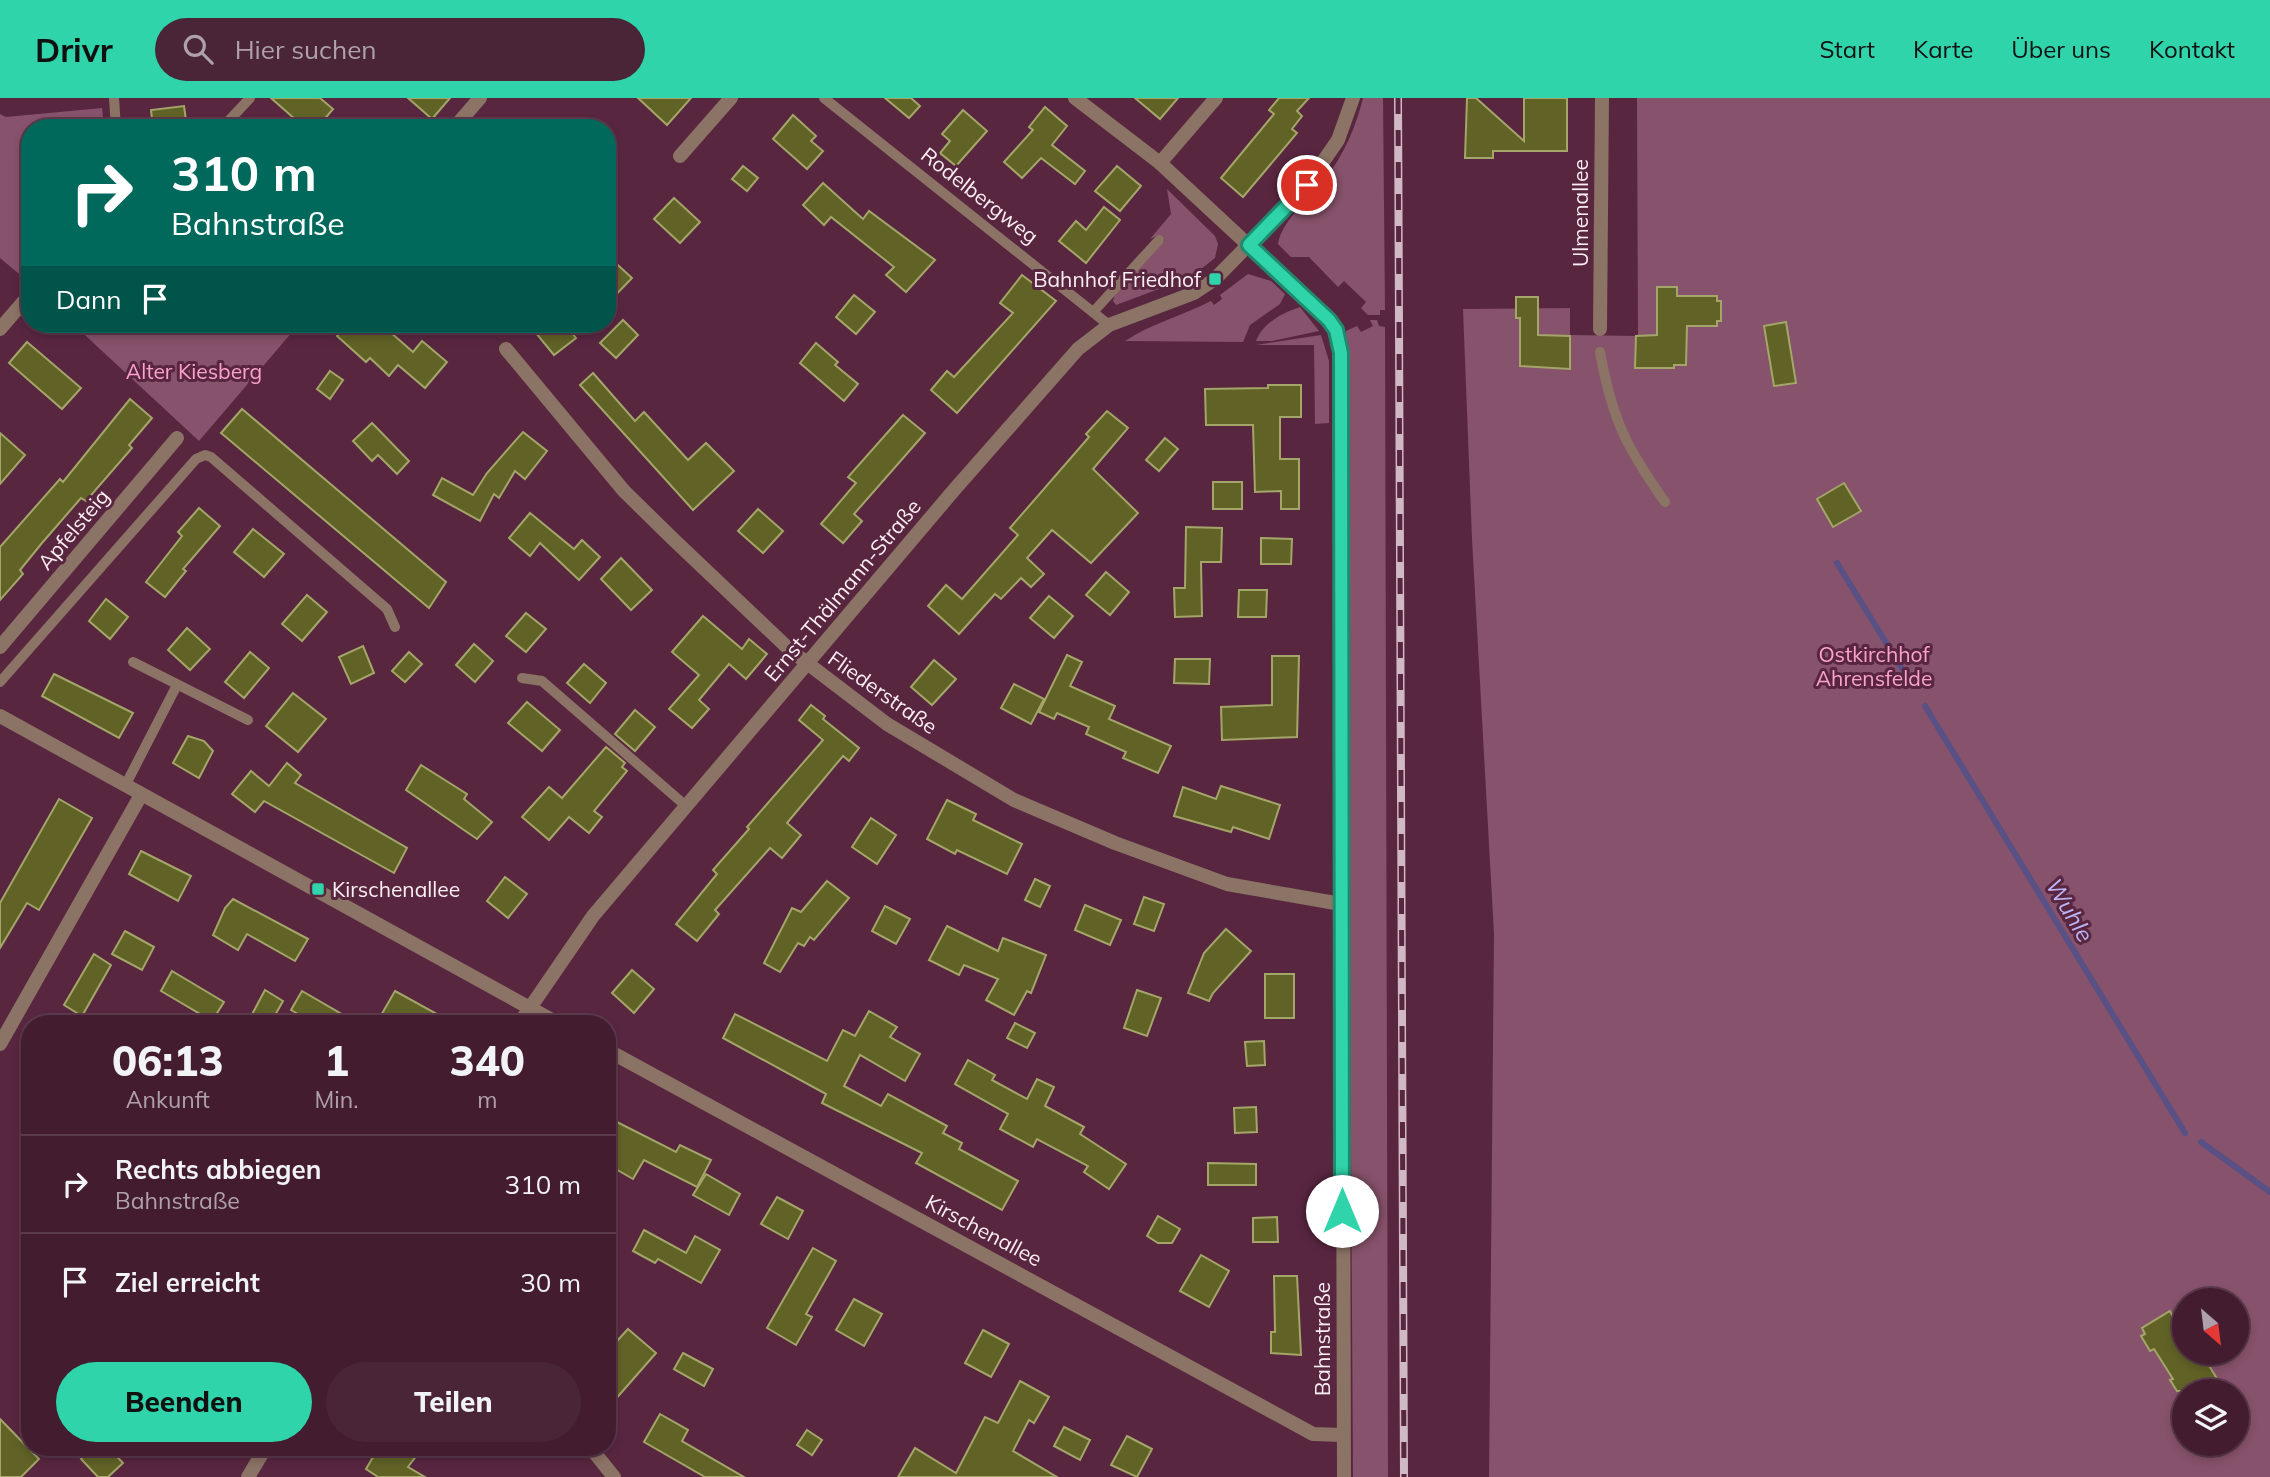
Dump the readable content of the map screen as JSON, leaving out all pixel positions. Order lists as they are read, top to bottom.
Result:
{
  "streets": {
    "street": [
      "Ulmenallee",
      "Apfelsteig",
      "Ernst-Thälmann-Straße",
      "Fliederstraße",
      "Kirschenallee",
      "Bahnstraße"
    ],
    "lane": ["Rodelbergweg"]
  },
  "crossings": [
    ["Rodelbergweg", "Ernst-Thälmann-Straße"],
    ["Ernst-Thälmann-Straße", "Fliederstraße"],
    ["Ernst-Thälmann-Straße", "Bahnstraße"],
    ["Fliederstraße", "Bahnstraße"],
    ["Kirschenallee", "Bahnstraße"]
  ],
  "water": ["Wuhle"],
  "parks": ["Alter Kiesberg", "Ostkirchhof Ahrensfelde"],
  "places": {
    "transit": ["Bahnhof Friedhof", "Kirschenallee"]
  },
  "north": "bottom right",
  "page": {
    "header": "Drivr",
    "search": "Hier suchen",
    "nav": [
      "Start",
      "Karte",
      "Über uns",
      "Kontakt"
    ],
    "turn": ["310 m", "Bahnstraße"],
    "then": "Dann",
    "eta": [
      "06:13",
      "Ankunft",
      "1",
      "Min.",
      "340",
      "m"
    ],
    "list": [
      {
        "name": "Rechts abbiegen",
        "note": "Bahnstraße",
        "value": "310 m"
      },
      {
        "name": "Ziel erreicht",
        "value": "30 m"
      }
    ],
    "buttons": ["Beenden", "Teilen"]
  }
}
